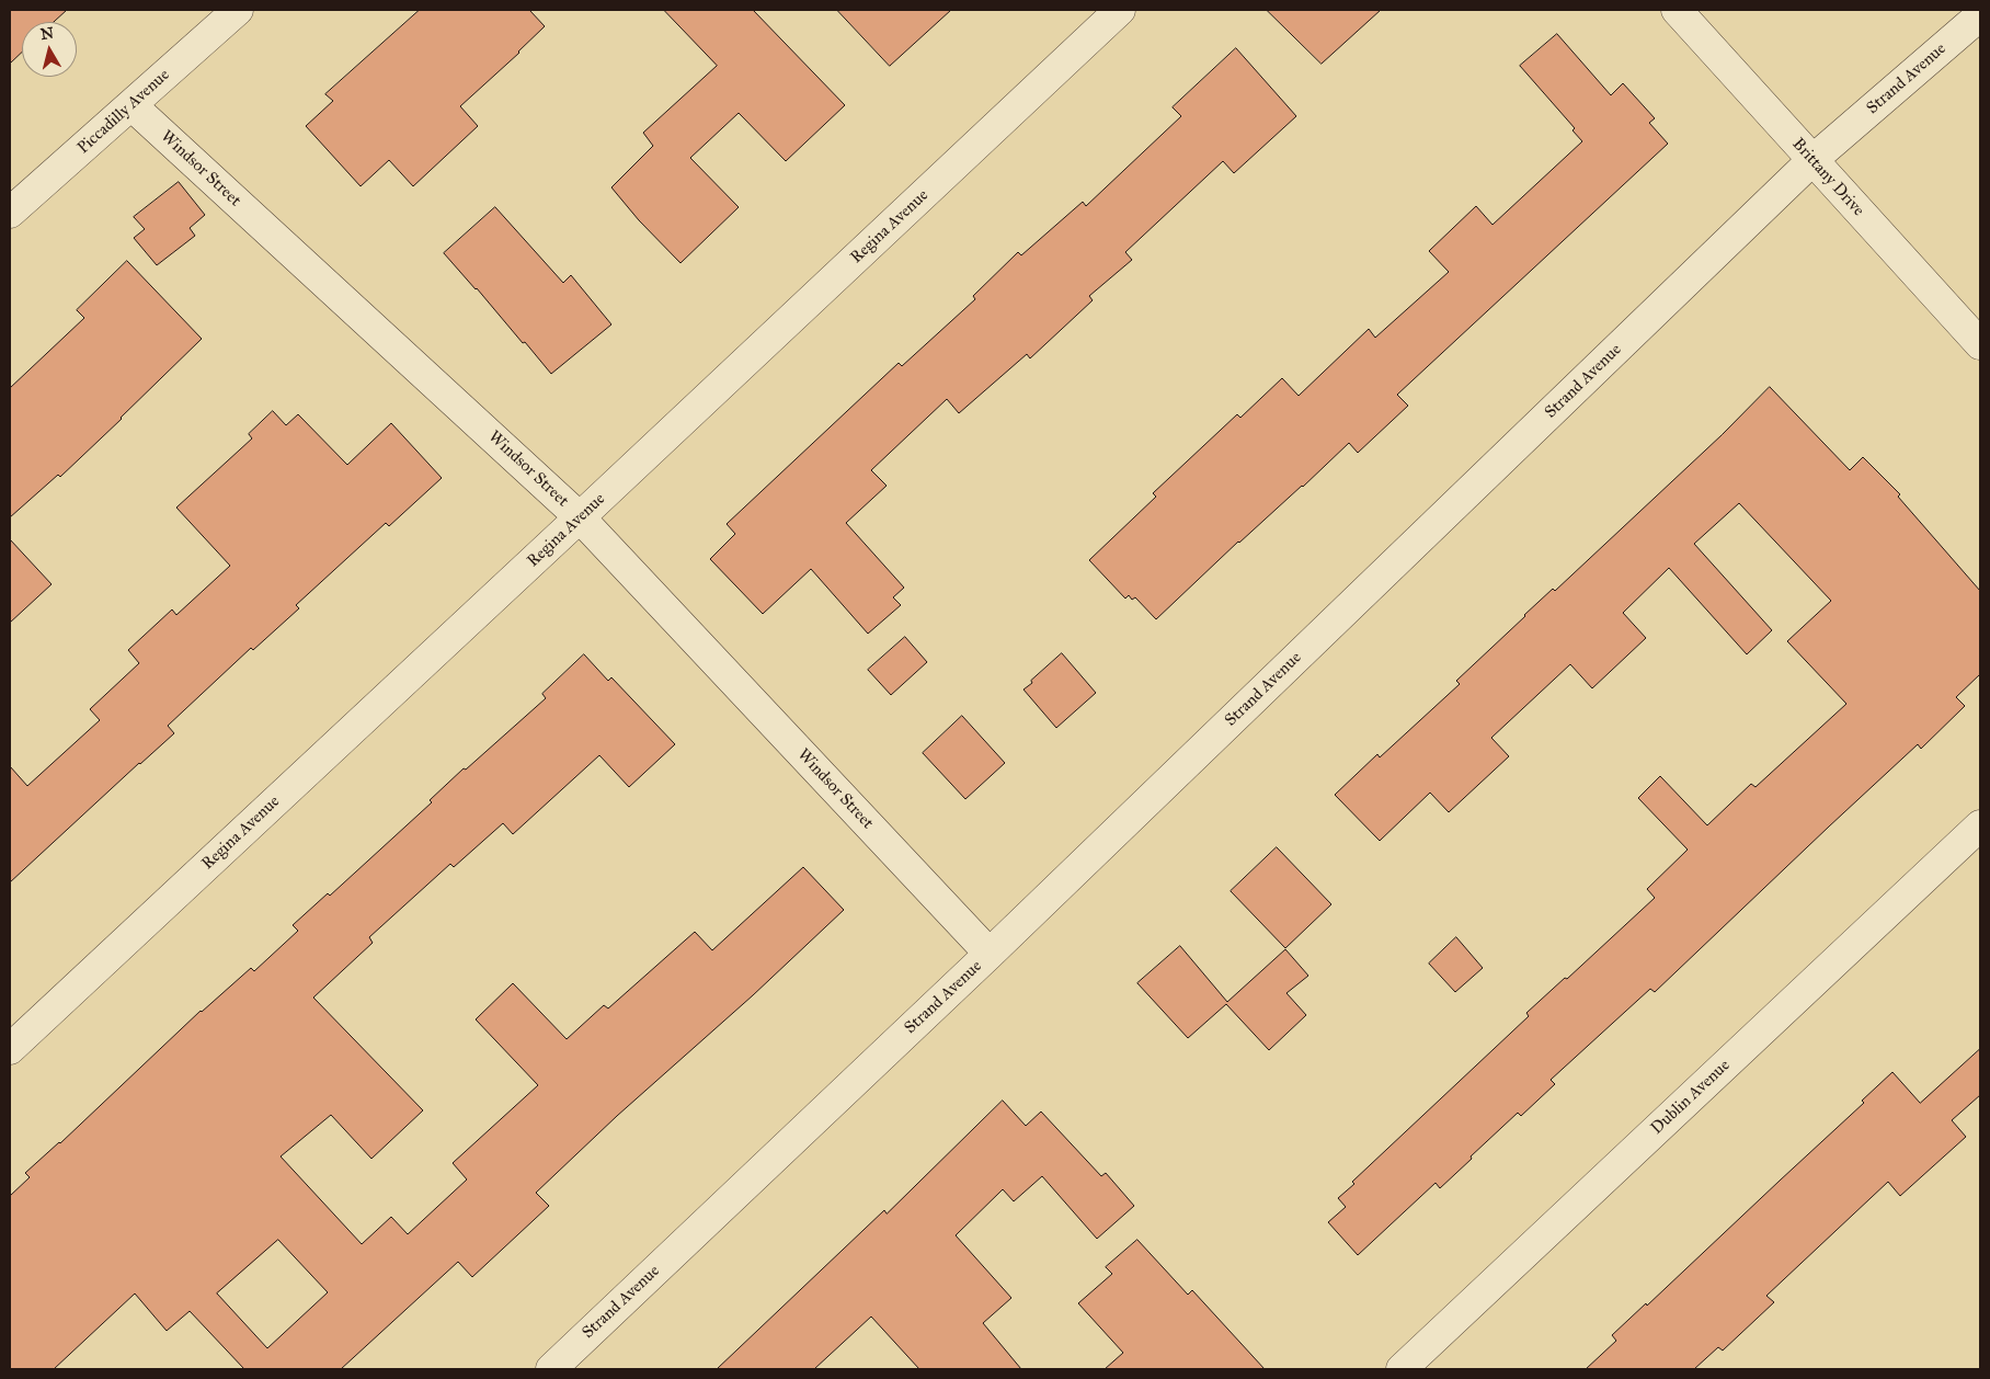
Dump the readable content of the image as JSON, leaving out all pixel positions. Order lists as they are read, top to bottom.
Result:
{
  "streets": {
    "street": [
      "Strand Avenue",
      "Piccadilly Avenue",
      "Windsor Street",
      "Brittany Drive",
      "Regina Avenue",
      "Dublin Avenue"
    ]
  },
  "crossings": [
    ["Strand Avenue", "Windsor Street"],
    ["Strand Avenue", "Brittany Drive"],
    ["Piccadilly Avenue", "Windsor Street"],
    ["Windsor Street", "Regina Avenue"]
  ],
  "north": "top"
}
